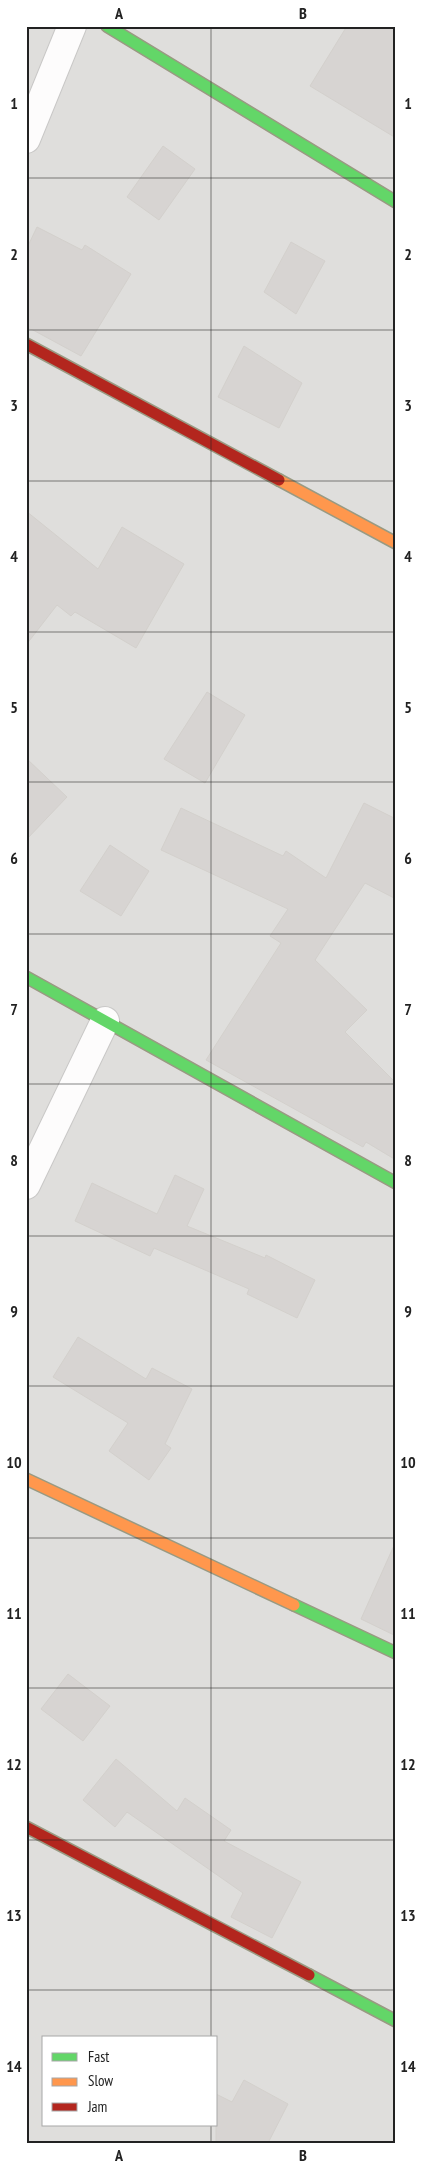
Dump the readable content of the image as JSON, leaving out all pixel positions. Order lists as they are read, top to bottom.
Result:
{
  "legend": ["Fast", "Slow", "Jam"],
  "grid": {
    "columns": ["A", "B"],
    "rows": [
      "1",
      "2",
      "3",
      "4",
      "5",
      "6",
      "7",
      "8",
      "9",
      "10",
      "11",
      "12",
      "13",
      "14"
    ]
  }
}
